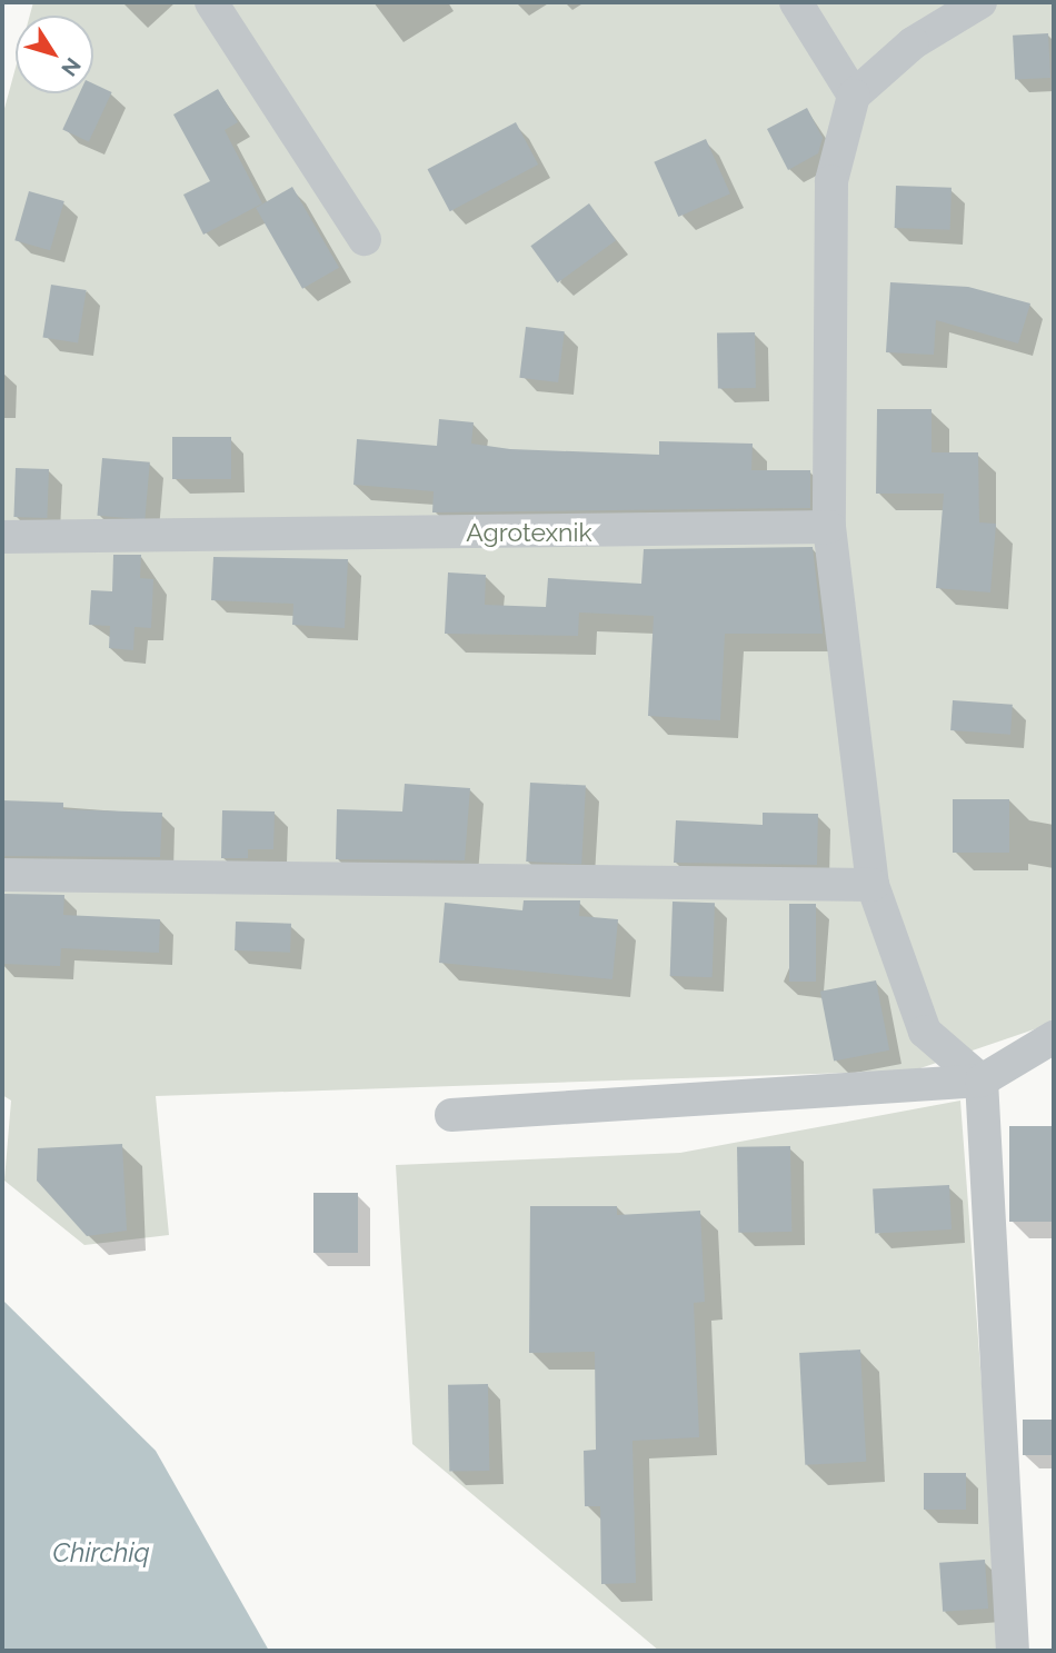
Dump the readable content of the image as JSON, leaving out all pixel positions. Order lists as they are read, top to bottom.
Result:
{
  "water": ["Chirchiq"],
  "parks": ["Agrotexnik"],
  "north": "bottom right"
}
